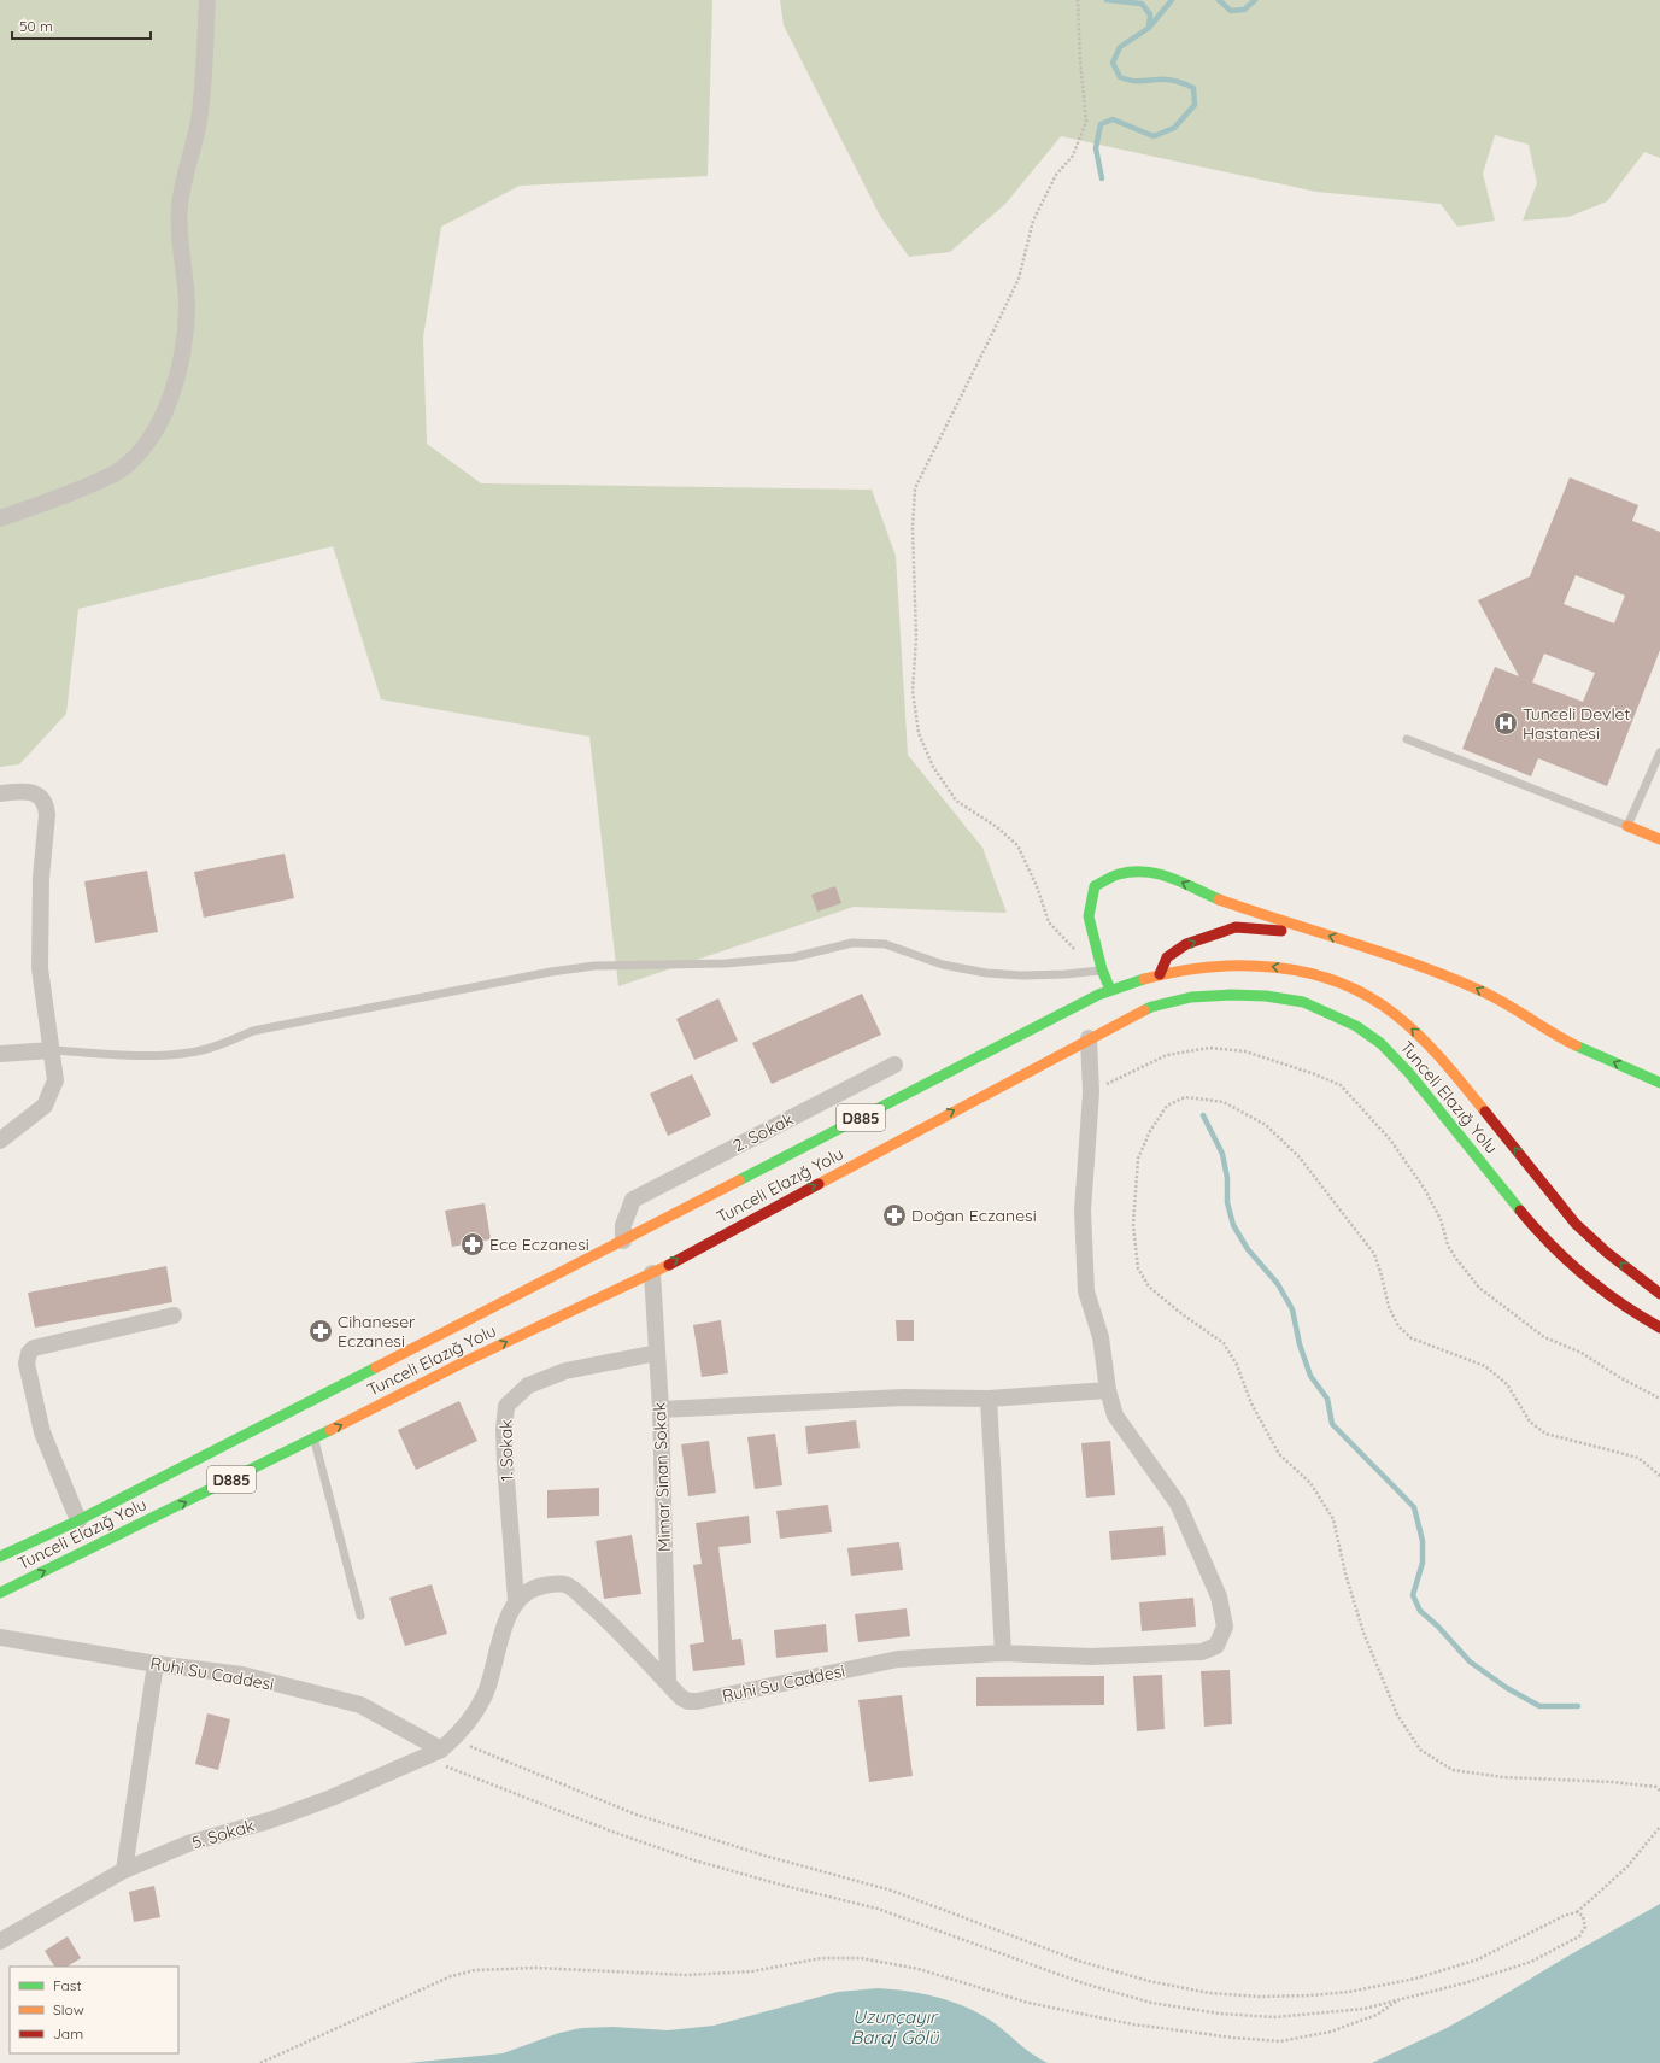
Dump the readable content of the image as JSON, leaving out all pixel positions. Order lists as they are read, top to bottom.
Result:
{
  "streets": {
    "main road": ["Tunceli Elazığ Yolu", "D885"],
    "street": [
      "2. Sokak",
      "1. Sokak",
      "Mimar Sinan Sokak",
      "Ruhi Su Caddesi",
      "5. Sokak"
    ]
  },
  "crossings": [
    ["Tunceli Elazığ Yolu", "2. Sokak"],
    ["Tunceli Elazığ Yolu", "Mimar Sinan Sokak"],
    ["Tunceli Elazığ Yolu", "Ruhi Su Caddesi"],
    ["1. Sokak", "Mimar Sinan Sokak"],
    ["1. Sokak", "Ruhi Su Caddesi"],
    ["Mimar Sinan Sokak", "Ruhi Su Caddesi"],
    ["Ruhi Su Caddesi", "5. Sokak"]
  ],
  "water": ["Uzunçayır Baraj Gölü"],
  "places": {
    "hospital": ["Tunceli Devlet Hastanesi"],
    "pharmacy": ["Doğan Eczanesi", "Ece Eczanesi", "Cihaneser Eczanesi"]
  },
  "legend": ["Fast", "Slow", "Jam"],
  "scale_bar": "50 m"
}
